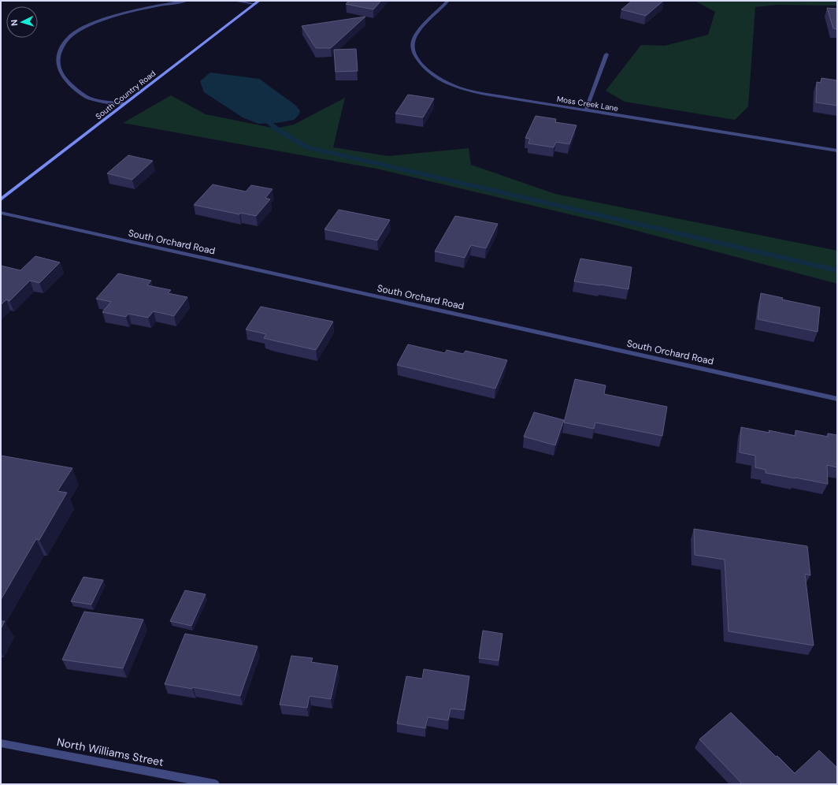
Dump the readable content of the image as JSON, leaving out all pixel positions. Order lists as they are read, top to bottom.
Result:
{
  "streets": {
    "main road": ["South Country Road"],
    "street": ["Moss Creek Lane", "South Orchard Road", "North Williams Street"]
  },
  "north": "left"
}
